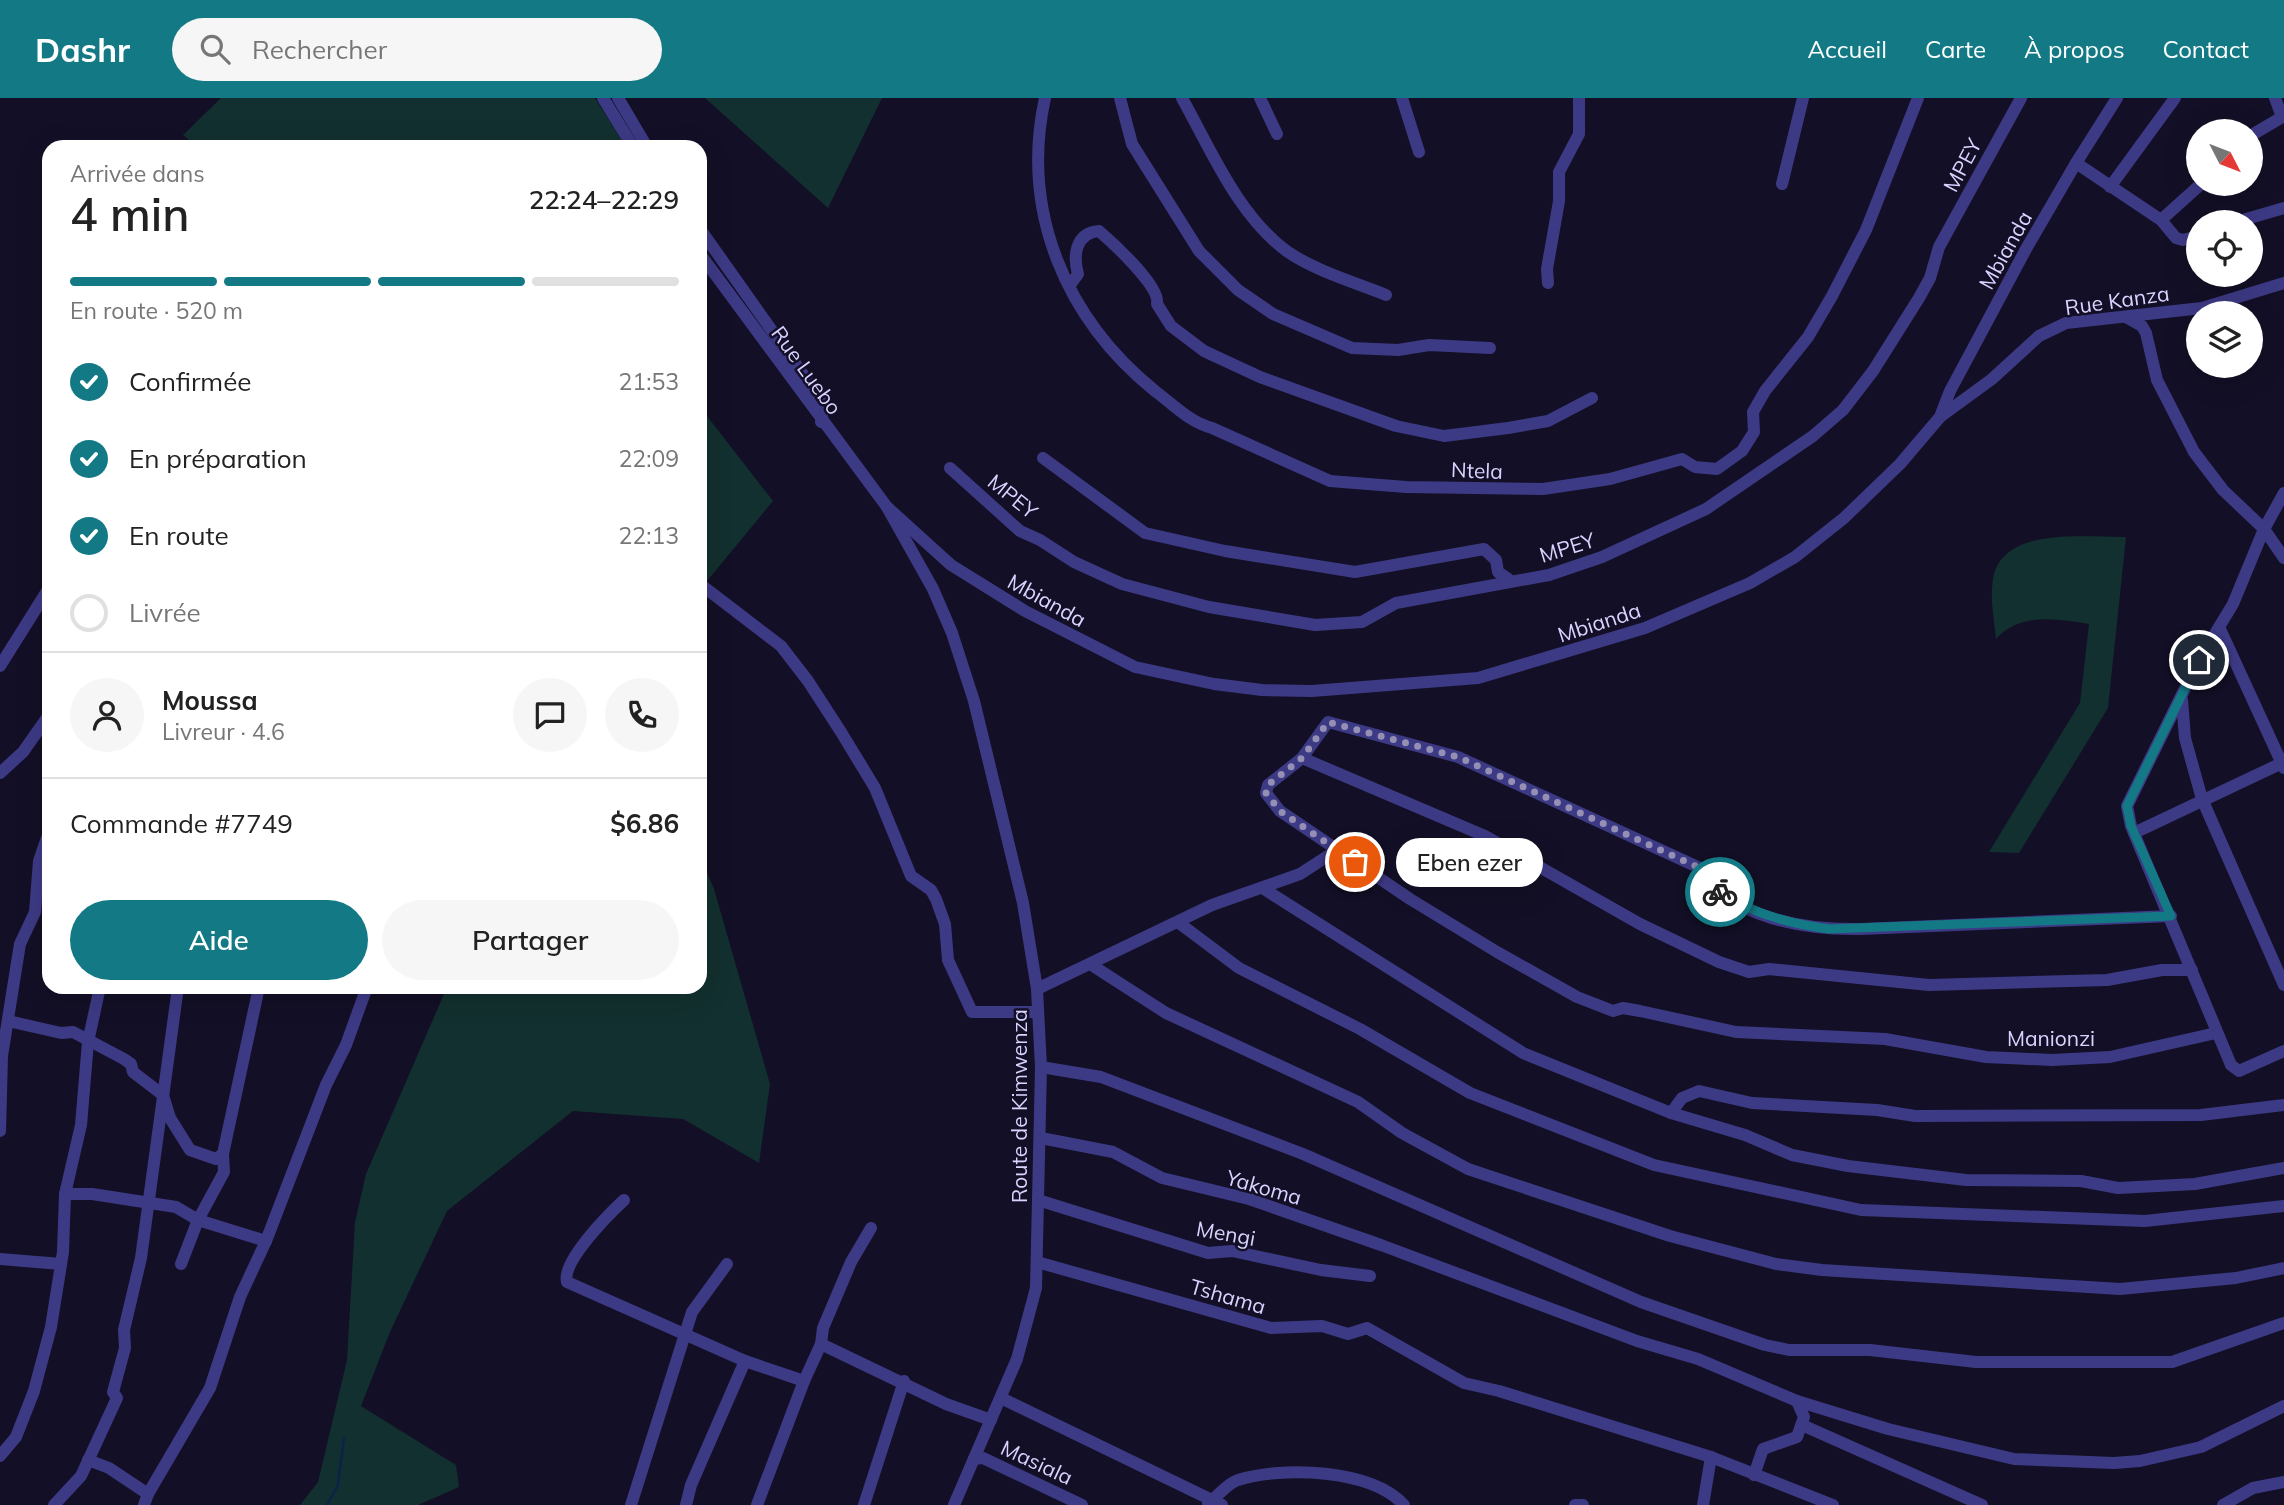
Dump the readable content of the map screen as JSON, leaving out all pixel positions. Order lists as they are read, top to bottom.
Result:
{
  "streets": {
    "street": [
      "MPEY",
      "Mbianda",
      "Rue Kanza",
      "Rue Luebo",
      "Ntela",
      "Manionzi",
      "Route de Kimwenza",
      "Yakoma",
      "Mengi",
      "Tshama",
      "Masiala"
    ]
  },
  "crossings": [
    ["Mbianda", "Rue Kanza"],
    ["Mbianda", "Rue Luebo"],
    ["Mbianda", "Route de Kimwenza"],
    ["Rue Luebo", "Route de Kimwenza"],
    ["Route de Kimwenza", "Yakoma"],
    ["Route de Kimwenza", "Mengi"],
    ["Route de Kimwenza", "Tshama"],
    ["Route de Kimwenza", "Masiala"]
  ],
  "places": ["Eben ezer"],
  "north": "bottom right",
  "page": {
    "header": "Dashr",
    "search": "Rechercher",
    "nav": [
      "Accueil",
      "Carte",
      "À propos",
      "Contact"
    ],
    "heading": ["4 min", "Arrivée dans", "22:24–22:29"],
    "panel": [
      "Moussa",
      "Livreur · 4.6",
      "Commande #7749",
      "$6.86"
    ],
    "bar": "En route · 520 m",
    "list": [
      ["Confirmée", "21:53"],
      ["En préparation", "22:09"],
      ["En route", "22:13"],
      "Livrée"
    ],
    "bubble": "Eben ezer",
    "buttons": ["Aide", "Partager"]
  }
}
